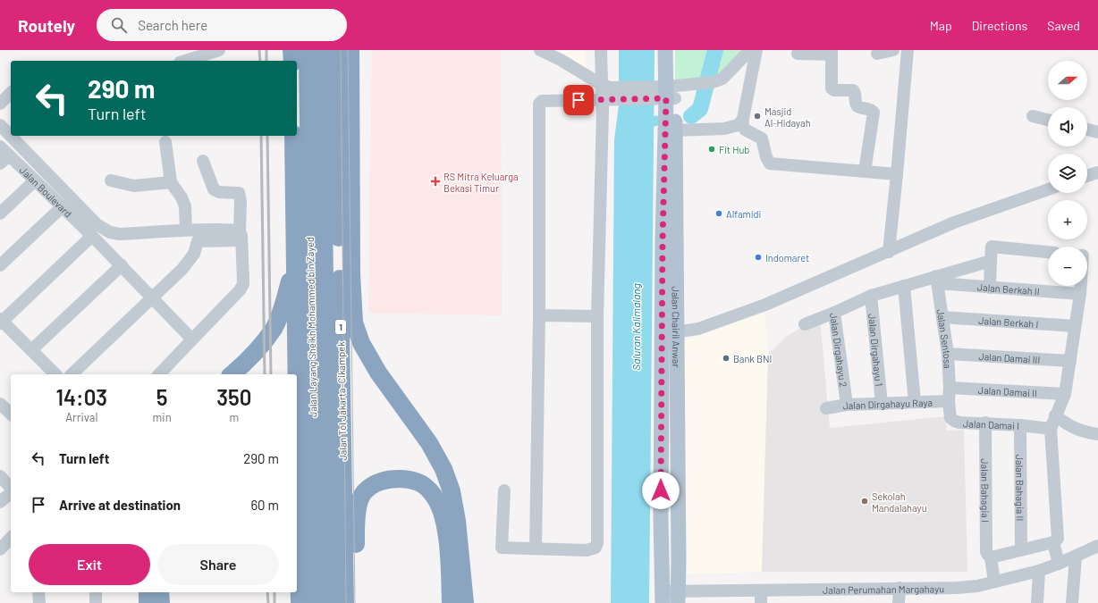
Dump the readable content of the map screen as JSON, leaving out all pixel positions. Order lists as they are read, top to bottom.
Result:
{
  "streets": {
    "highway": ["Jalan Layang Sheikh Mohammed bin Zayed", "1", "Jalan Tol Jakarta–Cikampek"],
    "main road": ["Jalan Chairil Anwar"],
    "street": [
      "Jalan Boulevard",
      "Jalan Berkah II",
      "Jalan Berkah I",
      "Jalan Sentosa",
      "Jalan Dirgahayu 1",
      "Jalan Dirgahayu 2",
      "Jalan Damai III",
      "Jalan Damai II",
      "Jalan Dirgahayu Raya",
      "Jalan Damai I",
      "Jalan Bahagia II",
      "Jalan Bahagia I",
      "Jalan Perumahan Margahayu"
    ]
  },
  "crossings": [
    ["Jalan Berkah II", "Jalan Sentosa"],
    ["Jalan Berkah II", "Jalan Dirgahayu 2"],
    ["Jalan Berkah I", "Jalan Sentosa"],
    ["Jalan Chairil Anwar", "Jalan Perumahan Margahayu"],
    ["Jalan Sentosa", "Jalan Dirgahayu 2"],
    ["Jalan Sentosa", "Jalan Damai III"],
    ["Jalan Sentosa", "Jalan Damai II"],
    ["Jalan Sentosa", "Jalan Dirgahayu Raya"],
    ["Jalan Sentosa", "Jalan Damai I"],
    ["Jalan Dirgahayu 1", "Jalan Dirgahayu 2"],
    ["Jalan Dirgahayu 1", "Jalan Dirgahayu Raya"],
    ["Jalan Dirgahayu 2", "Jalan Dirgahayu Raya"],
    ["Jalan Dirgahayu Raya", "Jalan Damai I"],
    ["Jalan Damai I", "Jalan Bahagia II"],
    ["Jalan Damai I", "Jalan Bahagia I"],
    ["Jalan Bahagia I", "Jalan Perumahan Margahayu"]
  ],
  "water": ["Saluran Kalimalang"],
  "places": {
    "other": [
      "Masjid Al-Hidayah",
      "Fit Hub",
      "Alfamidi",
      "Indomaret",
      "Bank BNI",
      "Sekolah Mandalahayu"
    ],
    "health": ["RS Mitra Keluarga Bekasi Timur"]
  },
  "north": "right",
  "page": {
    "header": "Routely",
    "search": "Search here",
    "nav": ["Map", "Directions", "Saved"],
    "map_buttons": ["+", "−"],
    "turn": ["290 m", "Turn left"],
    "eta": [
      "14:03",
      "Arrival",
      "5",
      "min",
      "350",
      "m"
    ],
    "list": [
      {
        "name": "Turn left",
        "value": "290 m"
      },
      {
        "name": "Arrive at destination",
        "value": "60 m"
      }
    ],
    "buttons": ["Exit", "Share"]
  }
}
